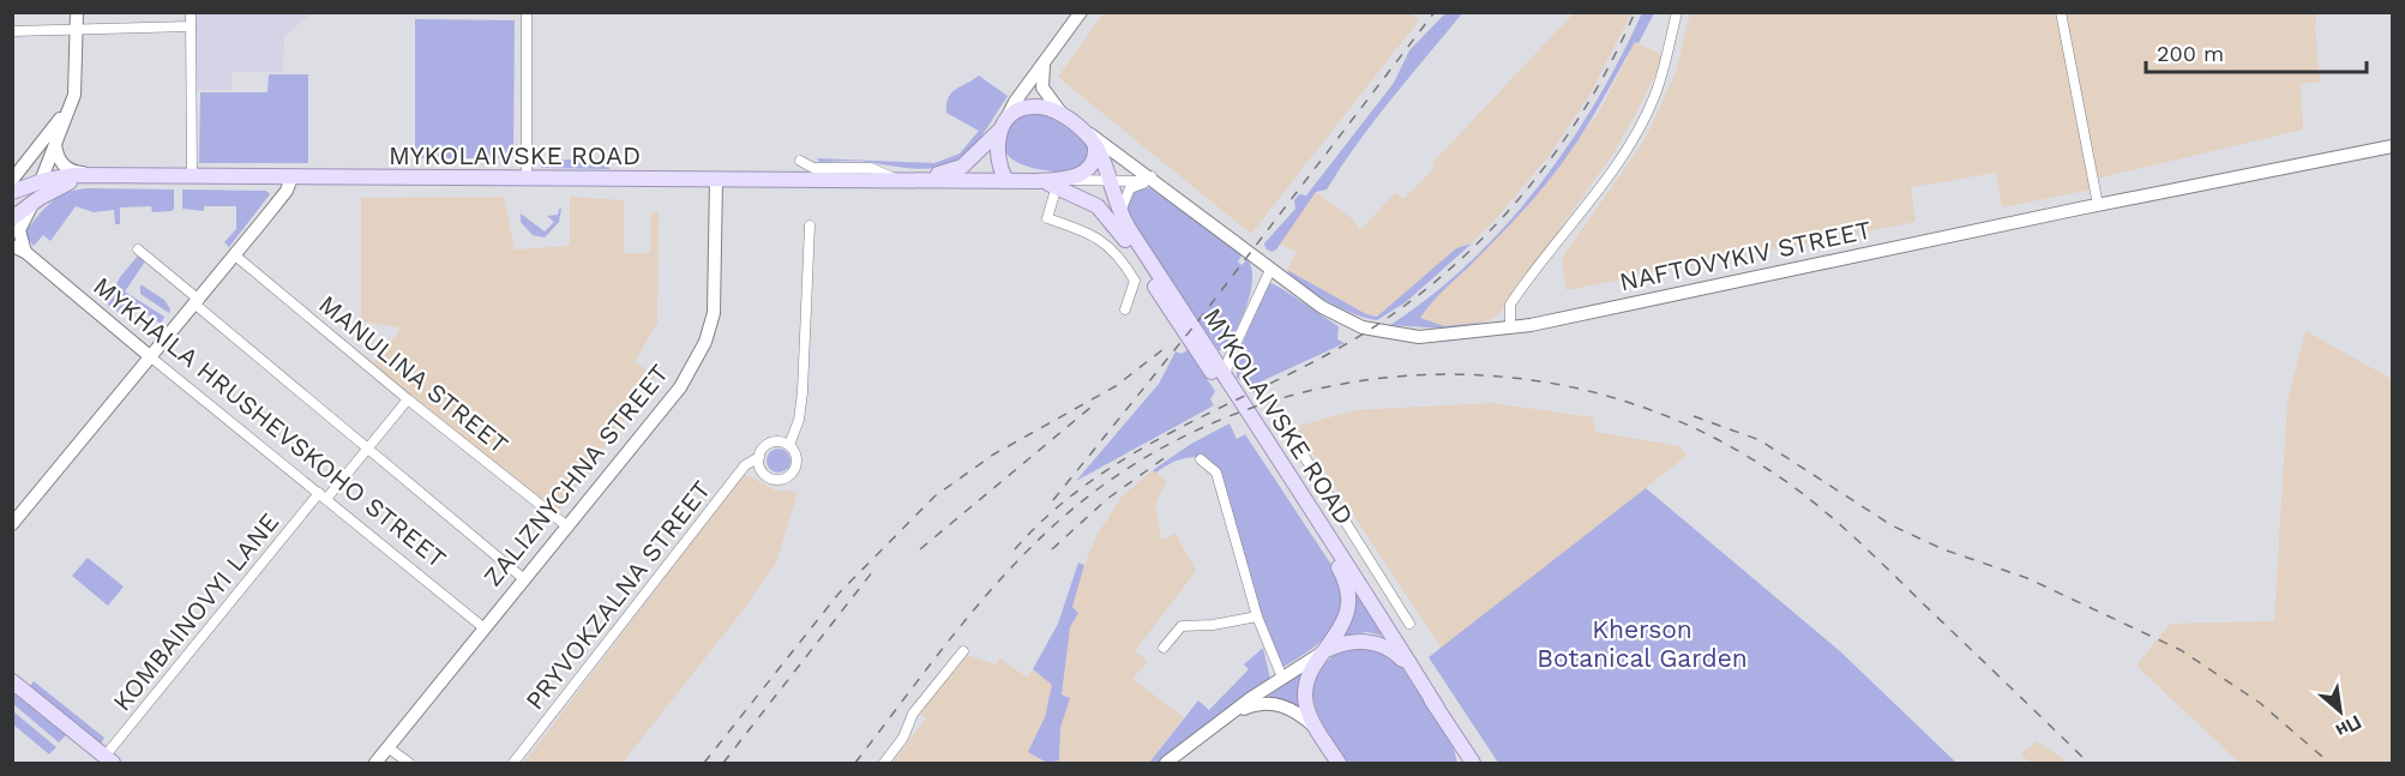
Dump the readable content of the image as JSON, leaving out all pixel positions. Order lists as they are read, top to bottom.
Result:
{
  "streets": {
    "main road": ["MYKOLAIVSKE ROAD"],
    "street": [
      "NAFTOVYKIV STREET",
      "MANULINA STREET",
      "MYKHAILA HRUSHEVSKOHO STREET",
      "ZALIZNYCHNA STREET",
      "PRYVOKZALNA STREET",
      "KOMBAINOVYI LANE"
    ]
  },
  "crossings": [
    ["MYKOLAIVSKE ROAD", "NAFTOVYKIV STREET"],
    ["MYKOLAIVSKE ROAD", "ZALIZNYCHNA STREET"],
    ["MANULINA STREET", "ZALIZNYCHNA STREET"],
    ["MANULINA STREET", "KOMBAINOVYI LANE"],
    ["MYKHAILA HRUSHEVSKOHO STREET", "ZALIZNYCHNA STREET"],
    ["MYKHAILA HRUSHEVSKOHO STREET", "KOMBAINOVYI LANE"]
  ],
  "parks": ["Kherson Botanical Garden"],
  "scale_bar": "200 m",
  "north": "bottom right"
}
